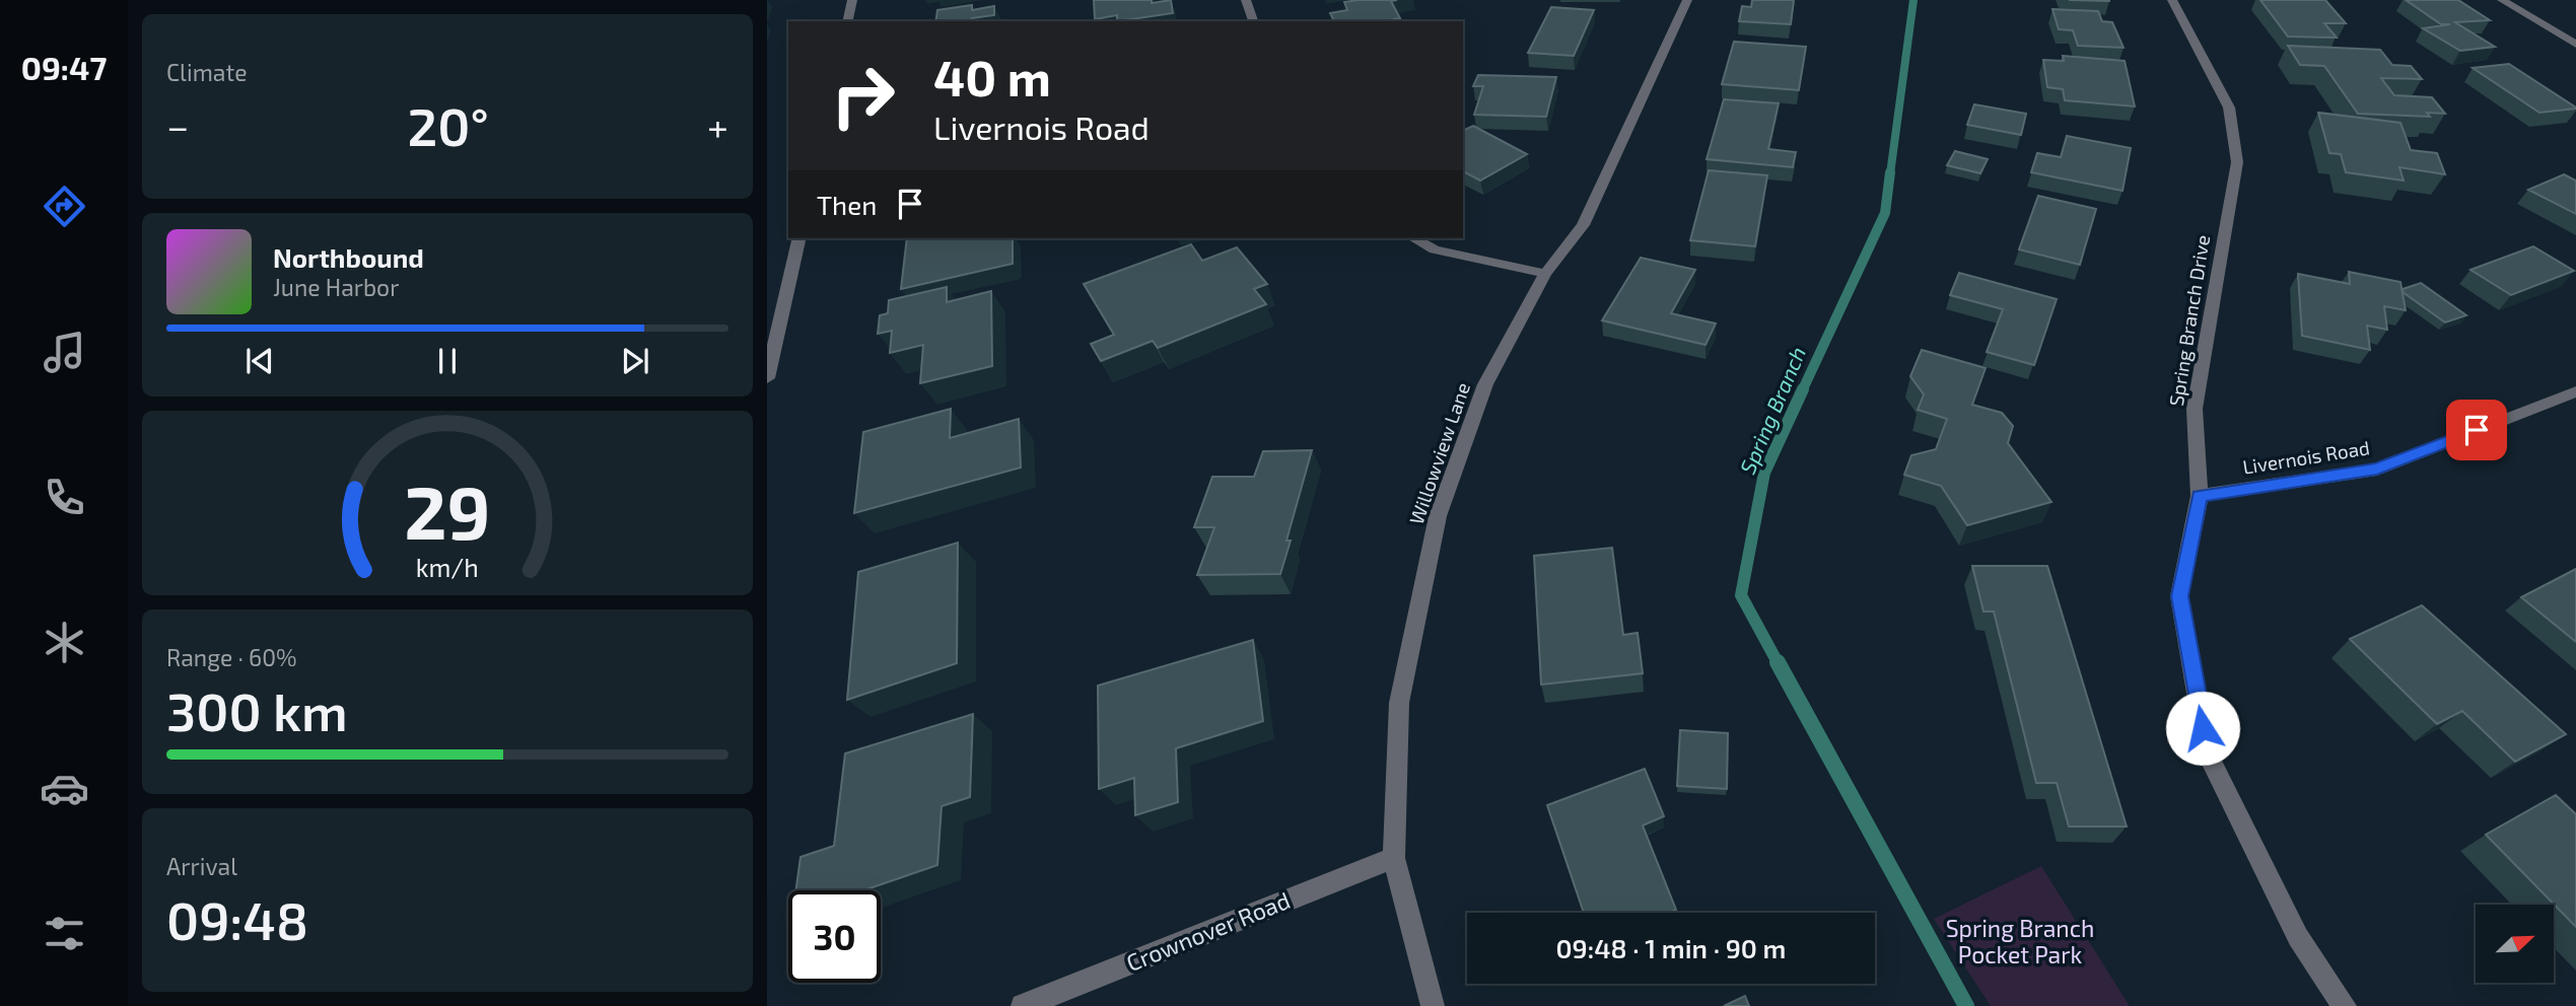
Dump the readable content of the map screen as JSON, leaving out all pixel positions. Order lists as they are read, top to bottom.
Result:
{
  "streets": {
    "street": [
      "Spring Branch Drive",
      "Willowview Lane",
      "Livernois Road",
      "Crownover Road"
    ]
  },
  "crossings": [
    ["Spring Branch Drive", "Livernois Road"],
    ["Willowview Lane", "Crownover Road"]
  ],
  "water": ["Spring Branch"],
  "parks": ["Spring Branch Pocket Park"],
  "north": "top right",
  "page": {
    "tabs": "09:47",
    "tile": [
      "Climate",
      ["Range · 60%", "300 km"],
      ["Arrival", "09:48"]
    ],
    "turn": ["40 m", "Livernois Road"],
    "heat": ["−", "20°", "+"],
    "then": "Then",
    "song": ["Northbound", "June Harbor"],
    "limit": "30",
    "trip": "09:48 · 1 min · 90 m",
    "gauge": ["29", "km/h"]
  }
}
